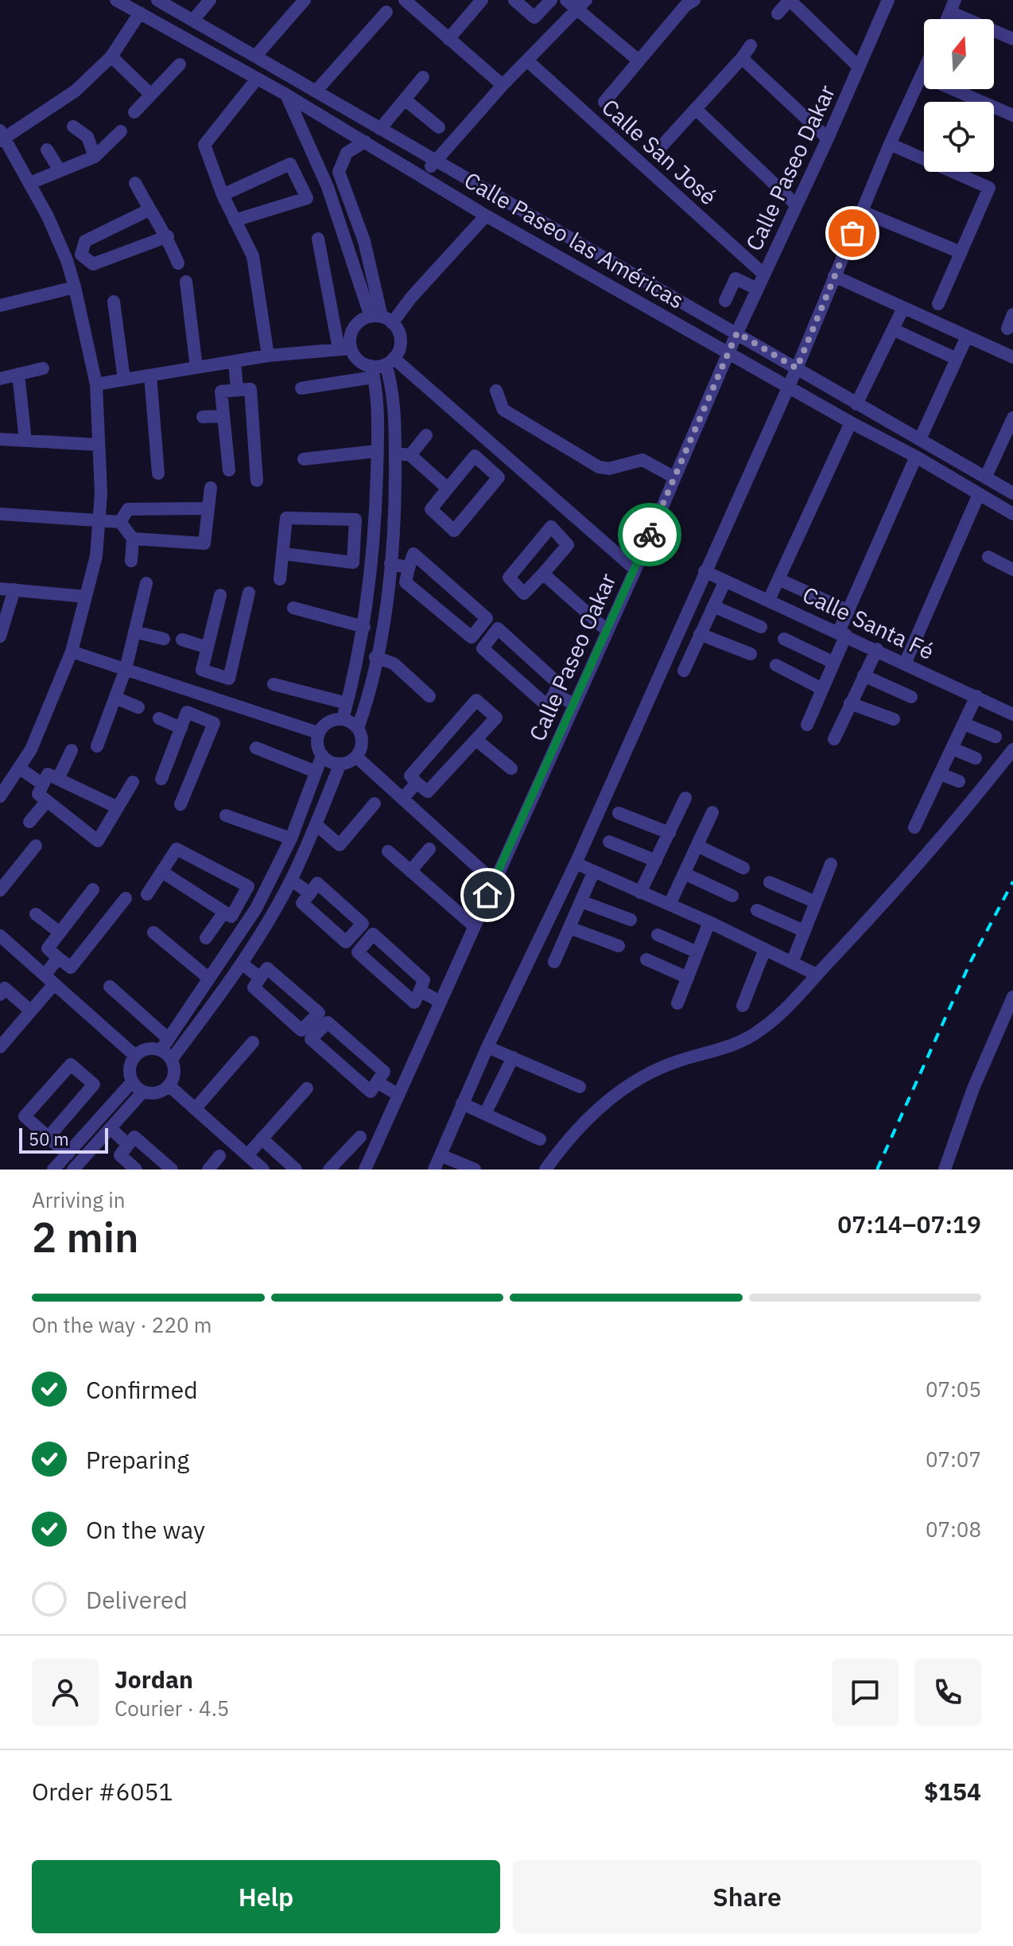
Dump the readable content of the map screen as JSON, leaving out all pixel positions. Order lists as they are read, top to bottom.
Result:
{
  "streets": {
    "street": [
      "Calle San José",
      "Calle Paseo Dakar",
      "Calle Paseo las Américas",
      "Calle Santa Fé",
      "Calle Paseo Oakar"
    ]
  },
  "crossings": [
    ["Calle San José", "Calle Paseo Dakar"],
    ["Calle Paseo Dakar", "Calle Paseo las Américas"],
    ["Calle Paseo Dakar", "Calle Paseo Oakar"],
    ["Calle Paseo las Américas", "Calle Paseo Oakar"]
  ],
  "scale_bar": "50 m",
  "north": "top",
  "page": {
    "scale": "50 m",
    "heading": ["2 min", "Arriving in", "07:14–07:19"],
    "panel": [
      "Jordan",
      "Courier · 4.5",
      "Order #6051",
      "$154"
    ],
    "bar": "On the way · 220 m",
    "list": [
      ["Confirmed", "07:05"],
      ["Preparing", "07:07"],
      ["On the way", "07:08"],
      "Delivered"
    ],
    "buttons": ["Help", "Share"]
  }
}
